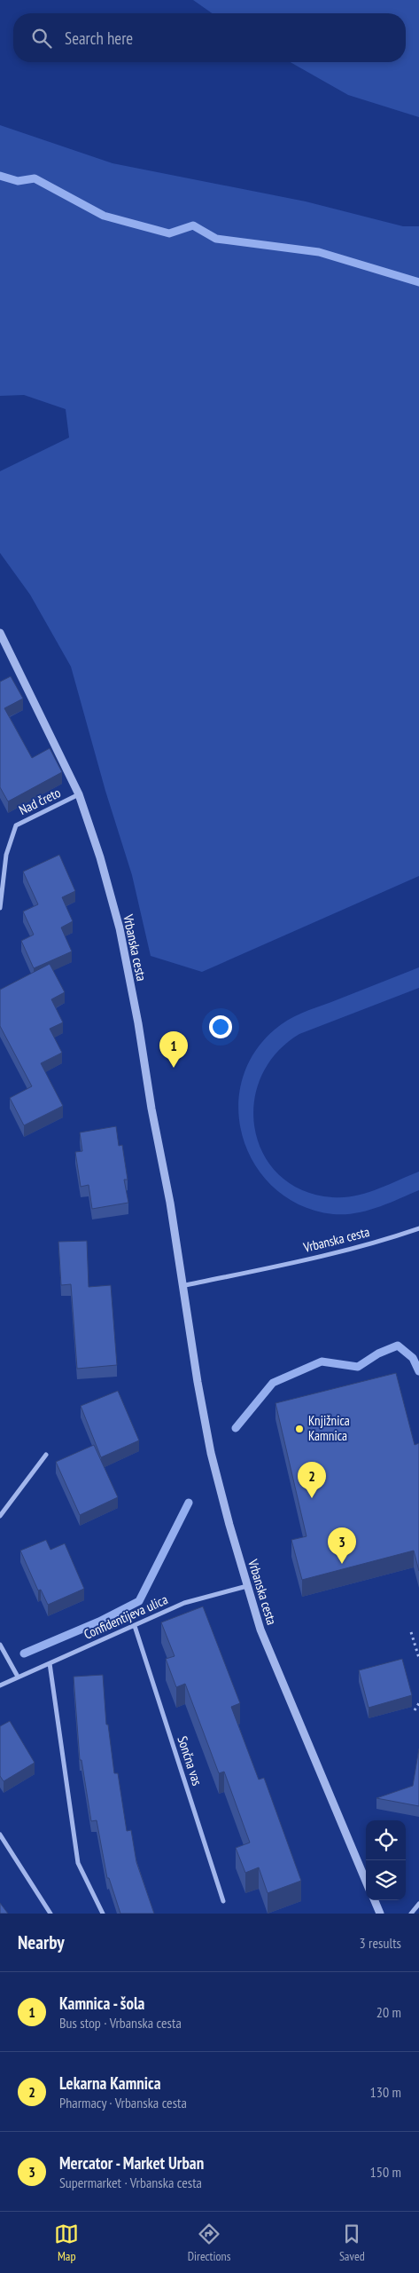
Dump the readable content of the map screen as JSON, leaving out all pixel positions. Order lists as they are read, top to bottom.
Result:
{
  "streets": {
    "street": [
      "Nad čreto",
      "Vrbanska cesta",
      "Confidentijeva ulica",
      "Sončna vas"
    ]
  },
  "crossings": [
    ["Nad čreto", "Vrbanska cesta"],
    ["Vrbanska cesta", "Confidentijeva ulica"],
    ["Confidentijeva ulica", "Sončna vas"]
  ],
  "places": ["Knjižnica Kamnica"],
  "page": {
    "search": "Search here",
    "pins": ["1", "2", "3"],
    "heading": ["Nearby", "3 results"],
    "list": [
      {
        "mark": "1",
        "name": "Kamnica - šola",
        "note": "Bus stop · Vrbanska cesta",
        "value": "20 m"
      },
      {
        "mark": "2",
        "name": "Lekarna Kamnica",
        "note": "Pharmacy · Vrbanska cesta",
        "value": "130 m"
      },
      {
        "mark": "3",
        "name": "Mercator - Market Urban",
        "note": "Supermarket · Vrbanska cesta",
        "value": "150 m"
      }
    ],
    "nav": ["Map", "Directions", "Saved"]
  }
}
